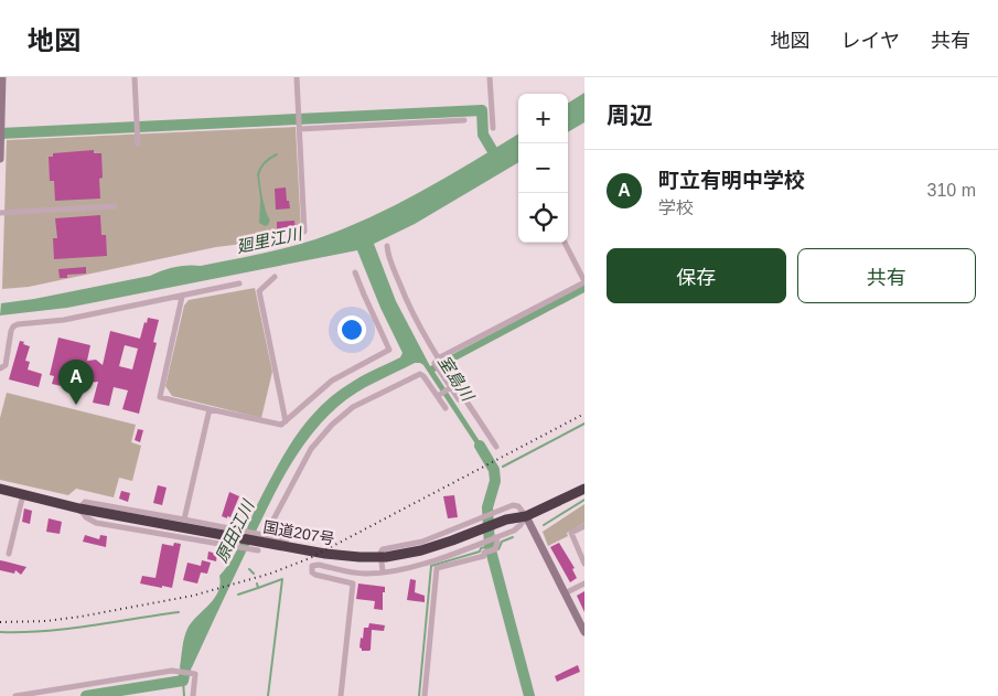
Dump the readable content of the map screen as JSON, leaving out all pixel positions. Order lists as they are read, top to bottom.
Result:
{
  "streets": {
    "highway": ["国道207号"]
  },
  "water": ["廻里江川", "室島川", "原田江川"],
  "page": {
    "header": "地図",
    "nav": ["地図", "レイヤ", "共有"],
    "heading": "周辺",
    "map_buttons": ["+", "−"],
    "list": [
      {
        "mark": "A",
        "name": "町立有明中学校",
        "note": "学校",
        "value": "310 m"
      }
    ],
    "buttons": ["保存", "共有"],
    "pins": "A"
  }
}
